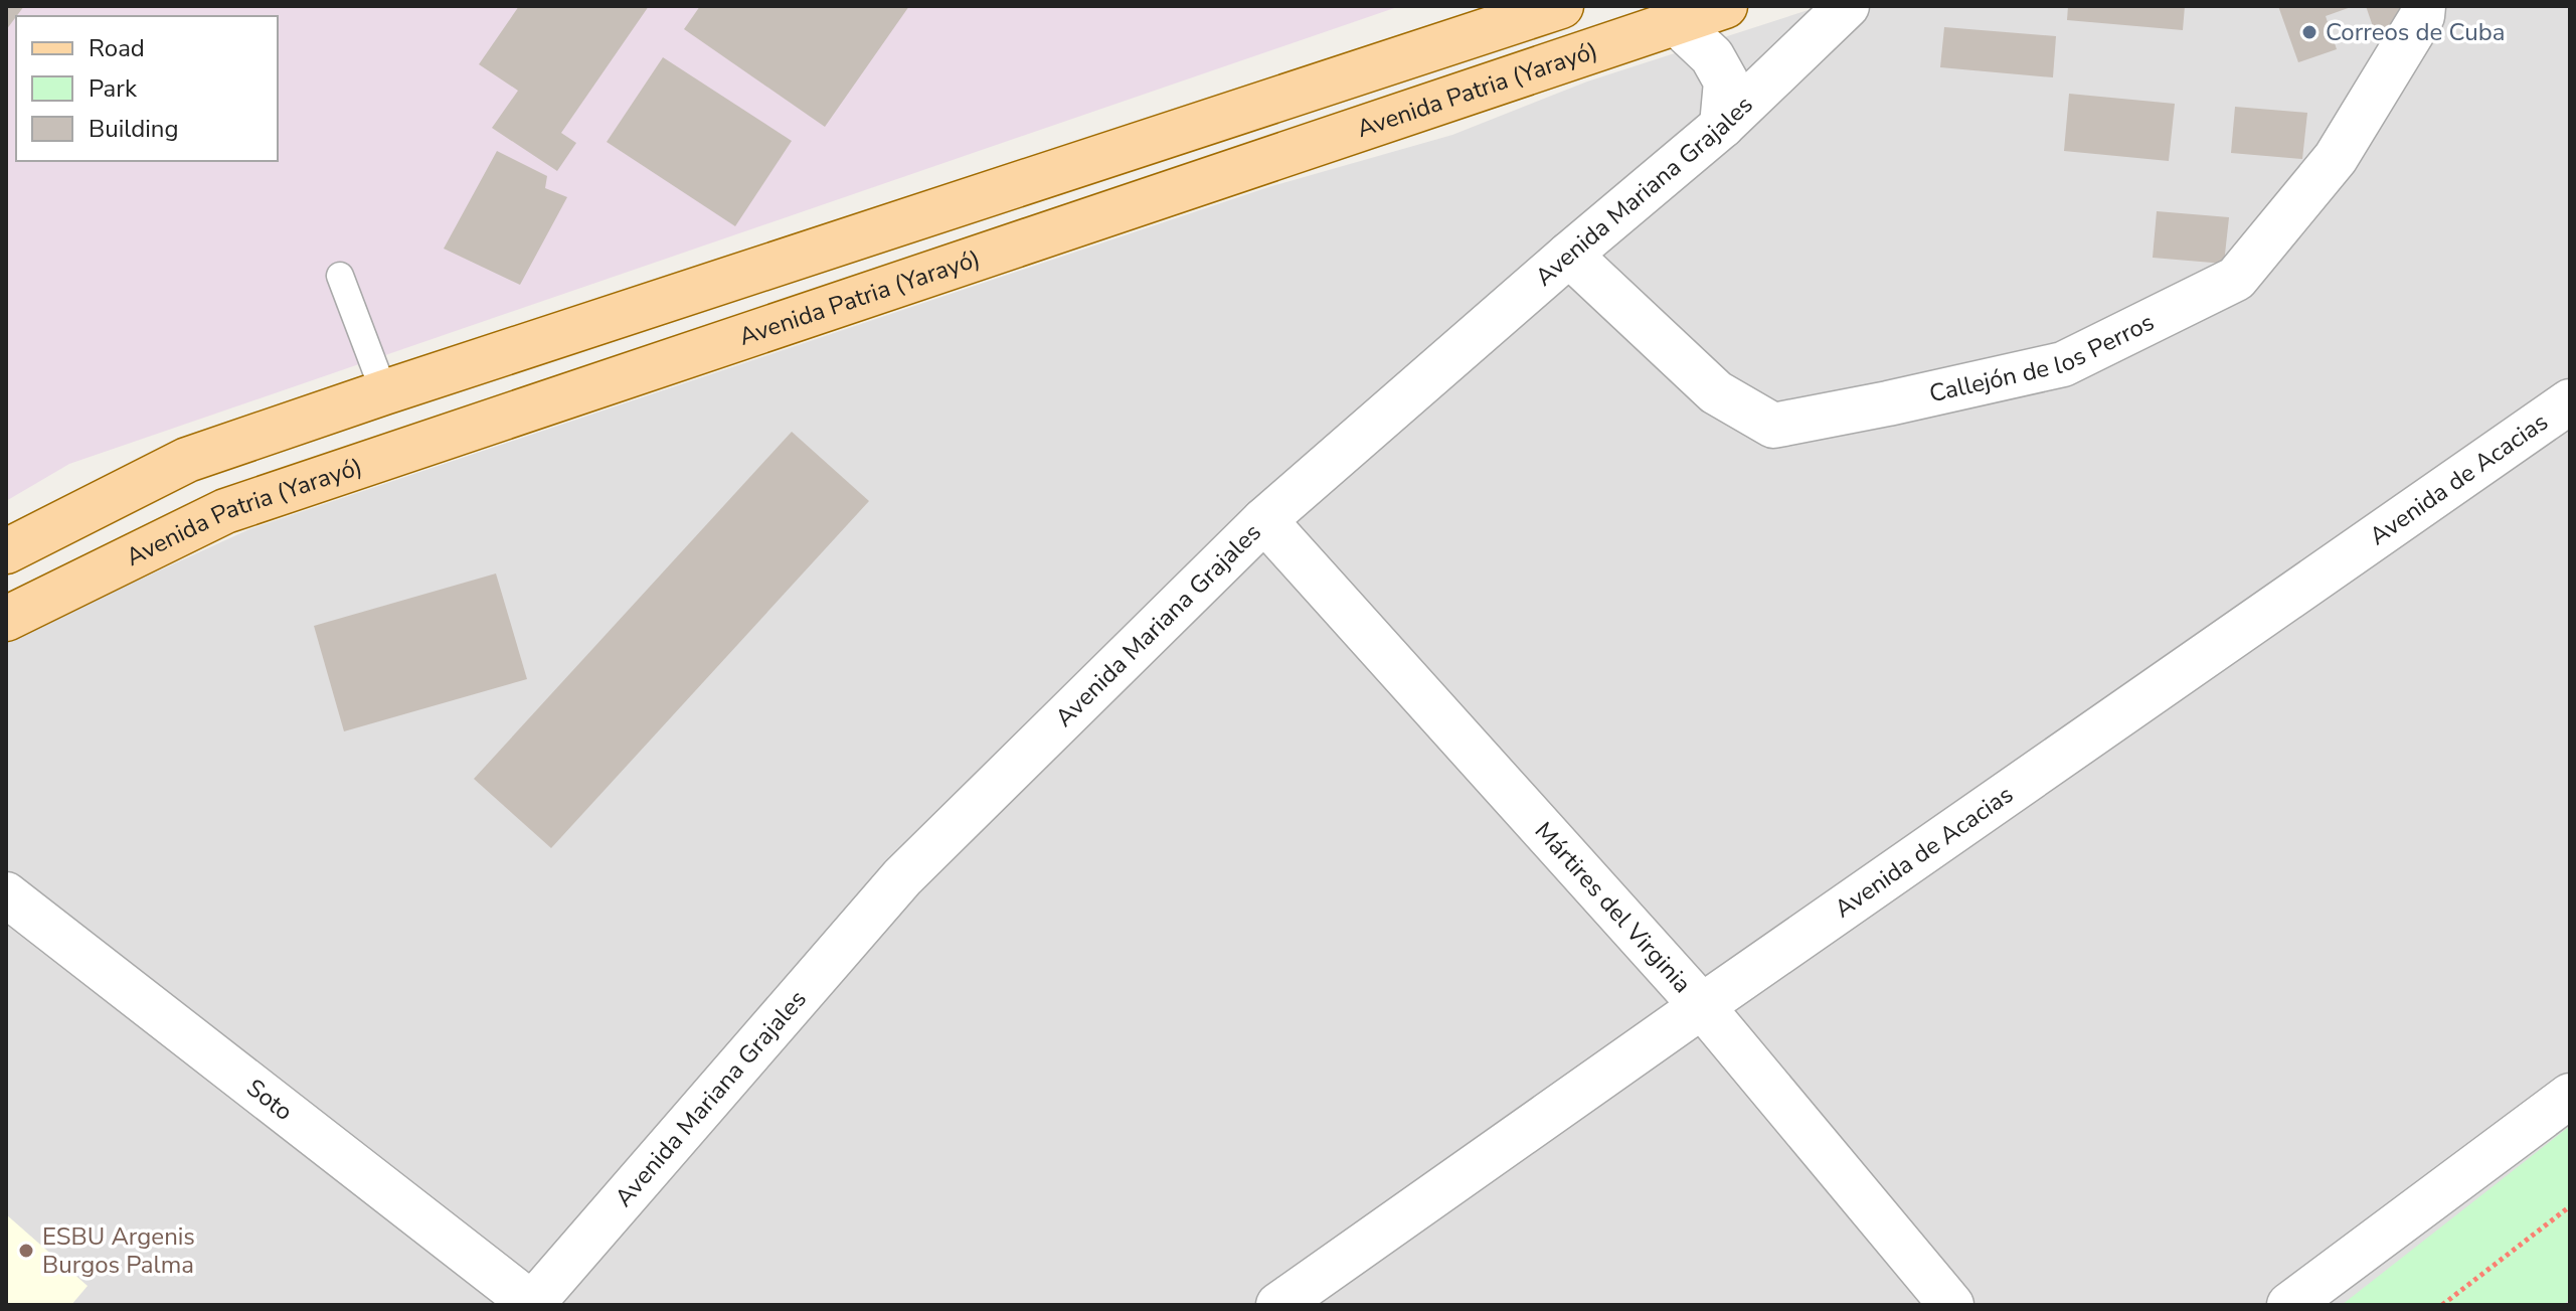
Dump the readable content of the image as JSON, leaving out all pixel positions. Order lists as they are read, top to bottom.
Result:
{
  "streets": {
    "main road": ["Avenida Patria (Yarayó)"],
    "street": [
      "Avenida Mariana Grajales",
      "Callejón de los Perros",
      "Avenida de Acacias",
      "Mártires del Virginia",
      "Soto"
    ]
  },
  "crossings": [
    ["Avenida Mariana Grajales", "Callejón de los Perros"],
    ["Avenida Mariana Grajales", "Mártires del Virginia"],
    ["Avenida Mariana Grajales", "Soto"],
    ["Avenida de Acacias", "Mártires del Virginia"]
  ],
  "places": ["Correos de Cuba", "ESBU Argenis Burgos Palma"],
  "legend": ["Road", "Park", "Building"]
}
